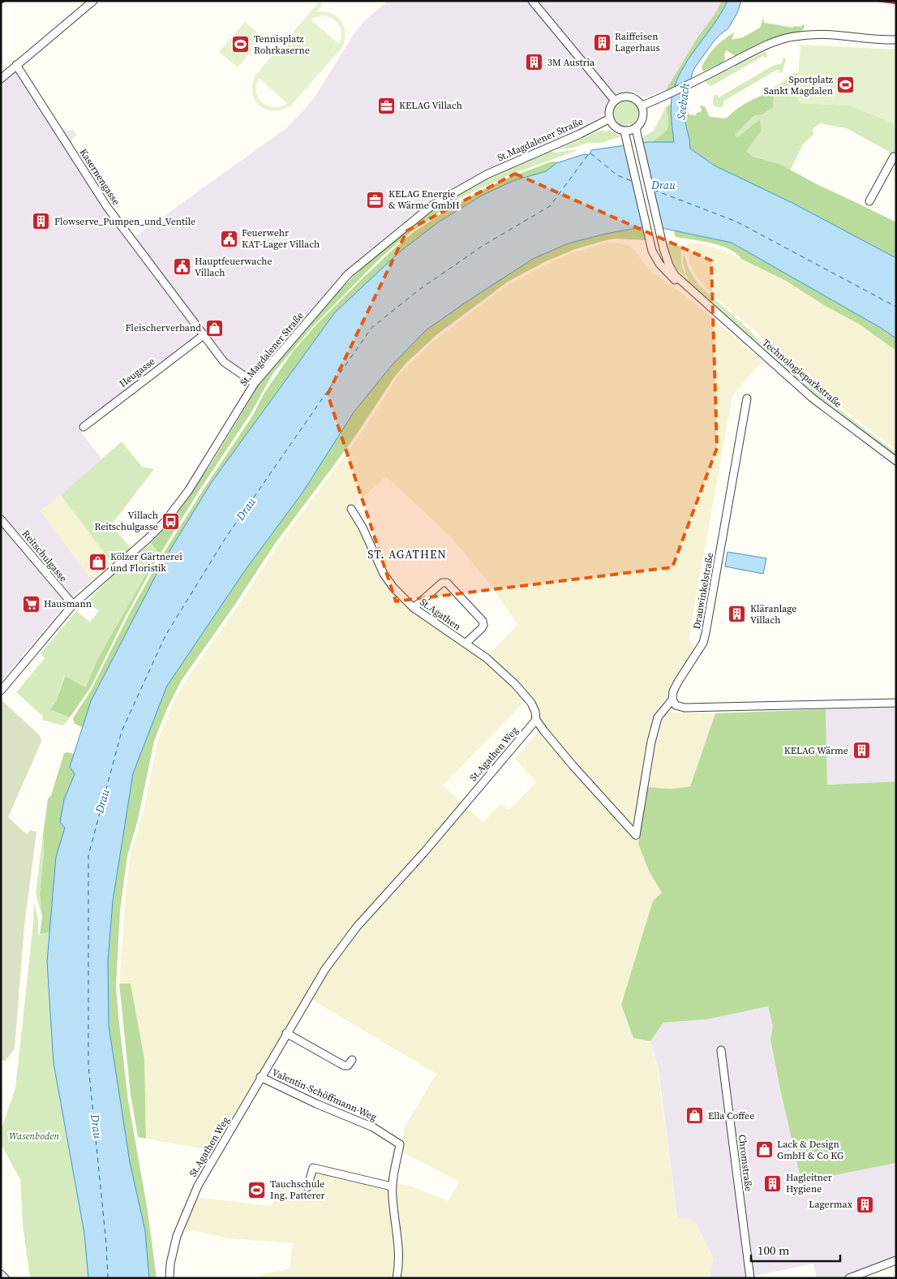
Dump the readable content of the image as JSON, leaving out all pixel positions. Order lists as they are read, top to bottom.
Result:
{
  "streets": {
    "street": [
      "St.Magdalener Straße",
      "Kasernengasse",
      "Heugasse",
      "Technologieparkstraße",
      "Reitschulgasse",
      "Drauwinkelstraße",
      "St.Agathen",
      "St.Agathen Weg",
      "Valentin-Schöffmann-Weg",
      "Chromstraße"
    ]
  },
  "crossings": [
    ["St.Magdalener Straße", "Kasernengasse"],
    ["St.Magdalener Straße", "Technologieparkstraße"],
    ["St.Magdalener Straße", "Reitschulgasse"],
    ["Kasernengasse", "Heugasse"],
    ["St.Agathen", "St.Agathen Weg"],
    ["St.Agathen Weg", "Valentin-Schöffmann-Weg"]
  ],
  "districts": ["ST. AGATHEN"],
  "water": ["Seebach", "Drau"],
  "parks": ["Wasenboden"],
  "places": {
    "building": [
      "Raiffeisen Lagerhaus",
      "3M Austria",
      "Flowserve_Pumpen_und_Ventile",
      "Kläranlage Villach",
      "KELAG Wärme",
      "Hagleitner Hygiene",
      "Lagermax"
    ],
    "sports": ["Tennisplatz Rohrkaserne", "Sportplatz Sankt Magdalen", "Tauchschule Ing. Patterer"],
    "office": ["KELAG Villach", "KELAG Energie & Wärme GmbH"],
    "public building": ["Feuerwehr KAT-Lager Villach", "Hauptfeuerwache Villach"],
    "shop": [
      "Fleischerverband",
      "Kölzer Gärtnerei und Floristik",
      "Ella Coffee",
      "Lack & Design GmbH & Co KG"
    ],
    "bus stop": ["Villach Reitschulgasse"],
    "supermarket": ["Hausmann"]
  },
  "scale_bar": "100 m"
}
